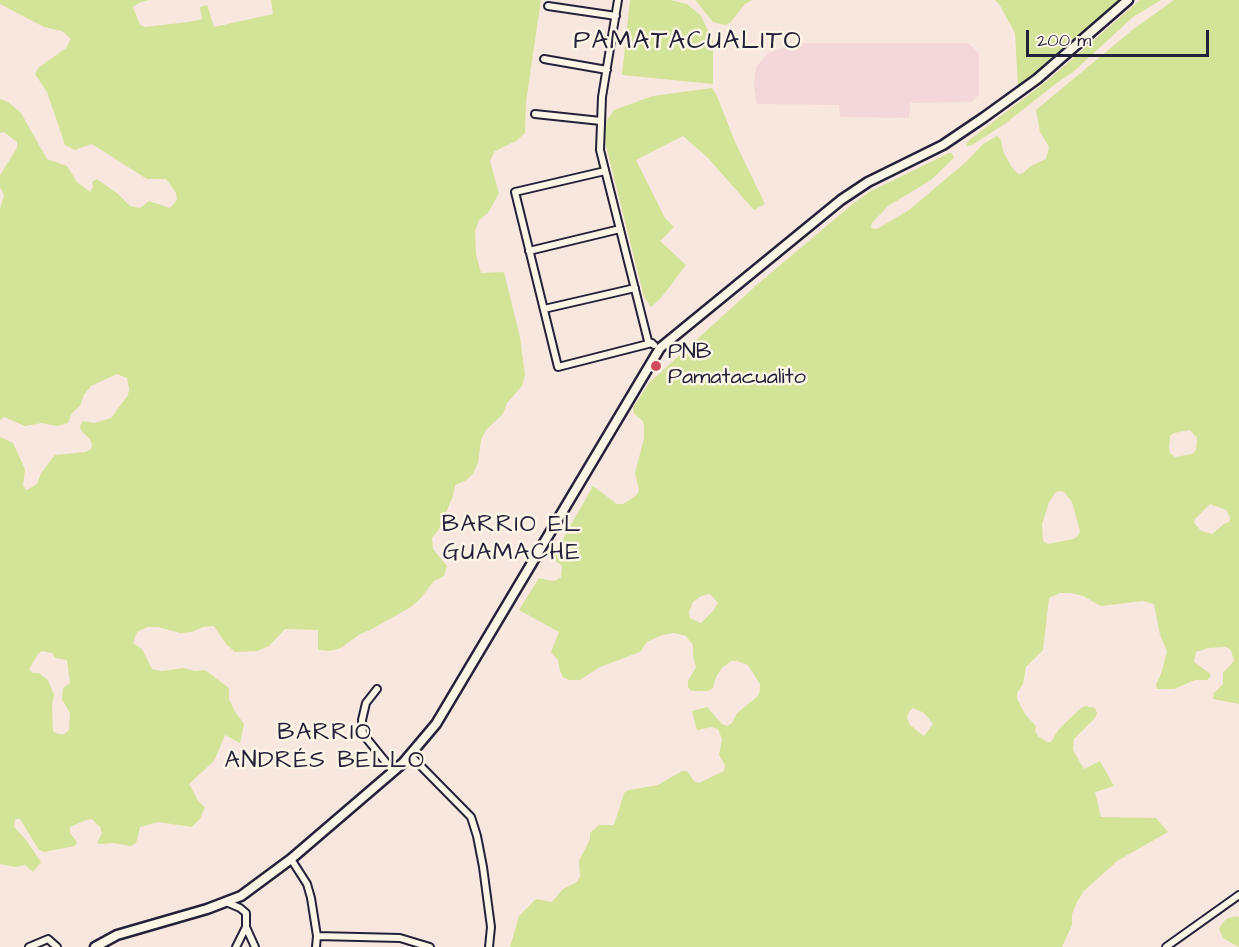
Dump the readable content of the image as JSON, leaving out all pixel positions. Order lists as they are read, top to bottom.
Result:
{
  "districts": ["PAMATACUALITO", "BARRIO EL GUAMACHE", "BARRIO ANDRÉS BELLO"],
  "places": ["PNB Pamatacualito"],
  "scale_bar": "200 m"
}
